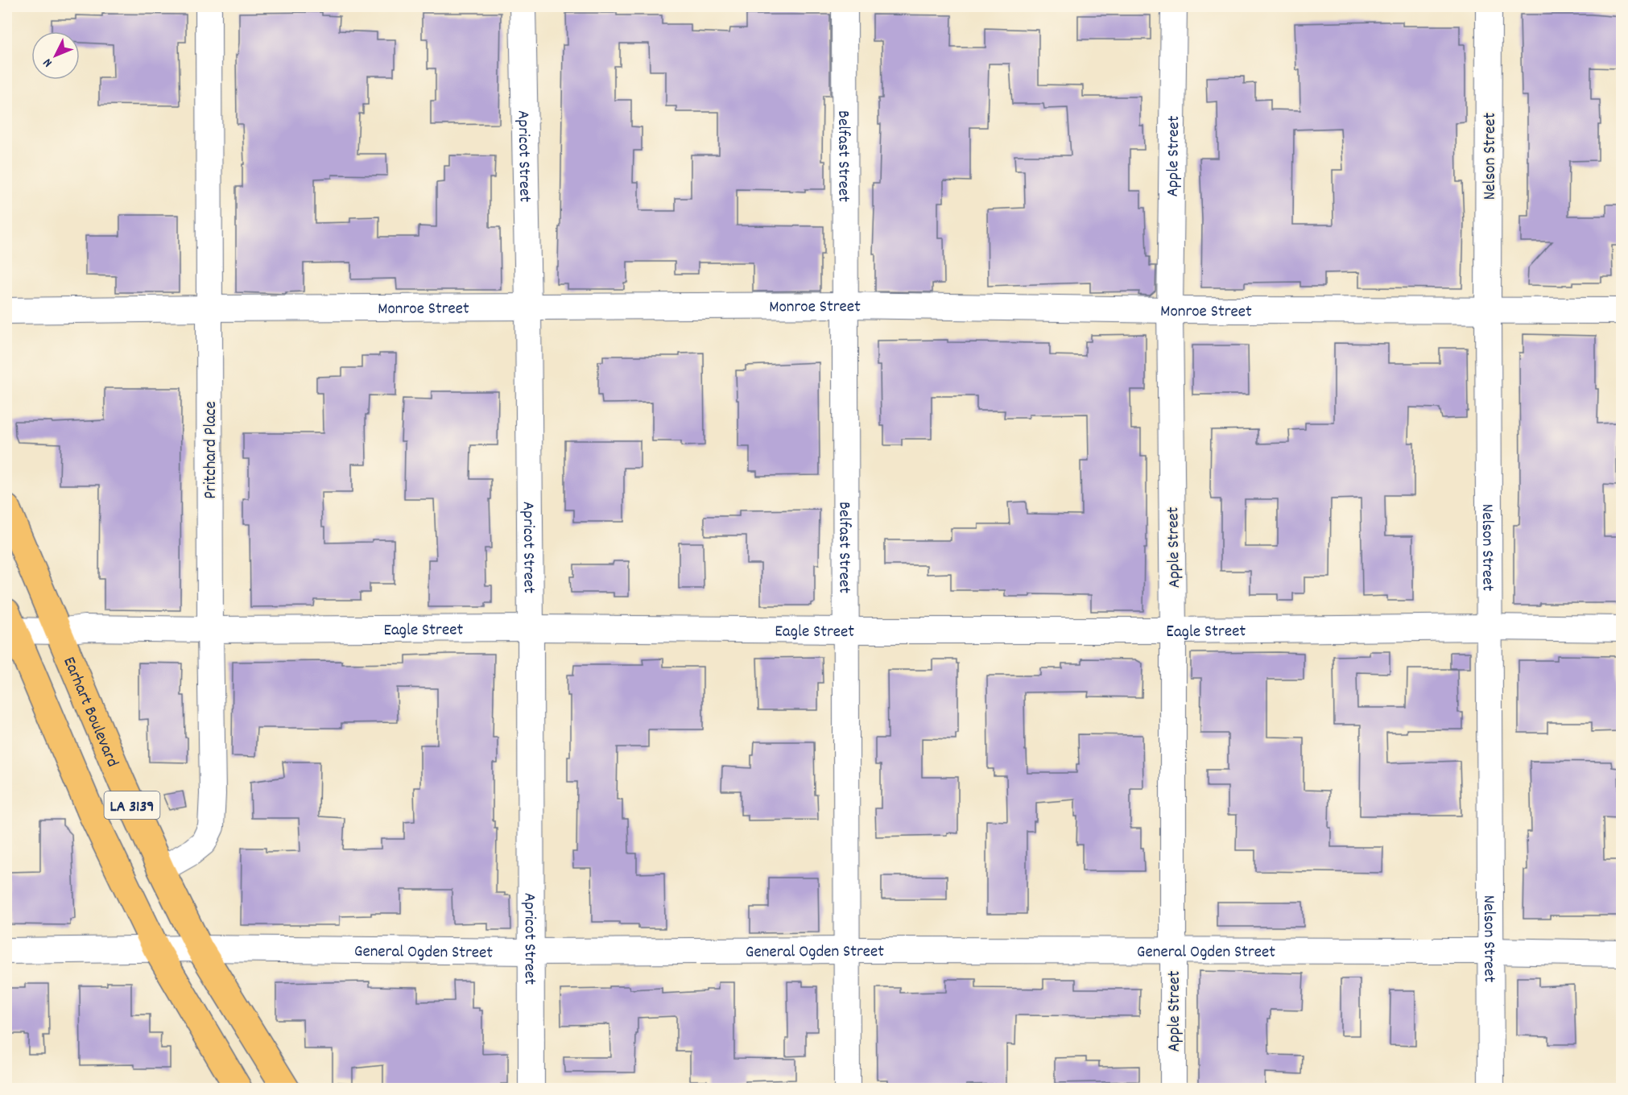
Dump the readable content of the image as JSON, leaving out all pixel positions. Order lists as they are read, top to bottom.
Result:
{
  "streets": {
    "main road": ["Earhart Boulevard", "LA 3139"],
    "street": [
      "Apricot Street",
      "Belfast Street",
      "Apple Street",
      "Nelson Street",
      "Monroe Street",
      "Pritchard Place",
      "Eagle Street",
      "General Ogden Street"
    ]
  },
  "crossings": [
    ["Apricot Street", "Monroe Street"],
    ["Apricot Street", "Eagle Street"],
    ["Apricot Street", "General Ogden Street"],
    ["Belfast Street", "Monroe Street"],
    ["Belfast Street", "Eagle Street"],
    ["Belfast Street", "General Ogden Street"],
    ["Apple Street", "Monroe Street"],
    ["Apple Street", "Eagle Street"],
    ["Apple Street", "General Ogden Street"],
    ["Nelson Street", "Monroe Street"],
    ["Nelson Street", "Eagle Street"],
    ["Nelson Street", "General Ogden Street"],
    ["Monroe Street", "Pritchard Place"],
    ["Pritchard Place", "Eagle Street"],
    ["Pritchard Place", "Earhart Boulevard"],
    ["Eagle Street", "Earhart Boulevard"],
    ["Eagle Street", "LA 3139"],
    ["Earhart Boulevard", "General Ogden Street"],
    ["LA 3139", "General Ogden Street"]
  ],
  "north": "bottom left"
}
